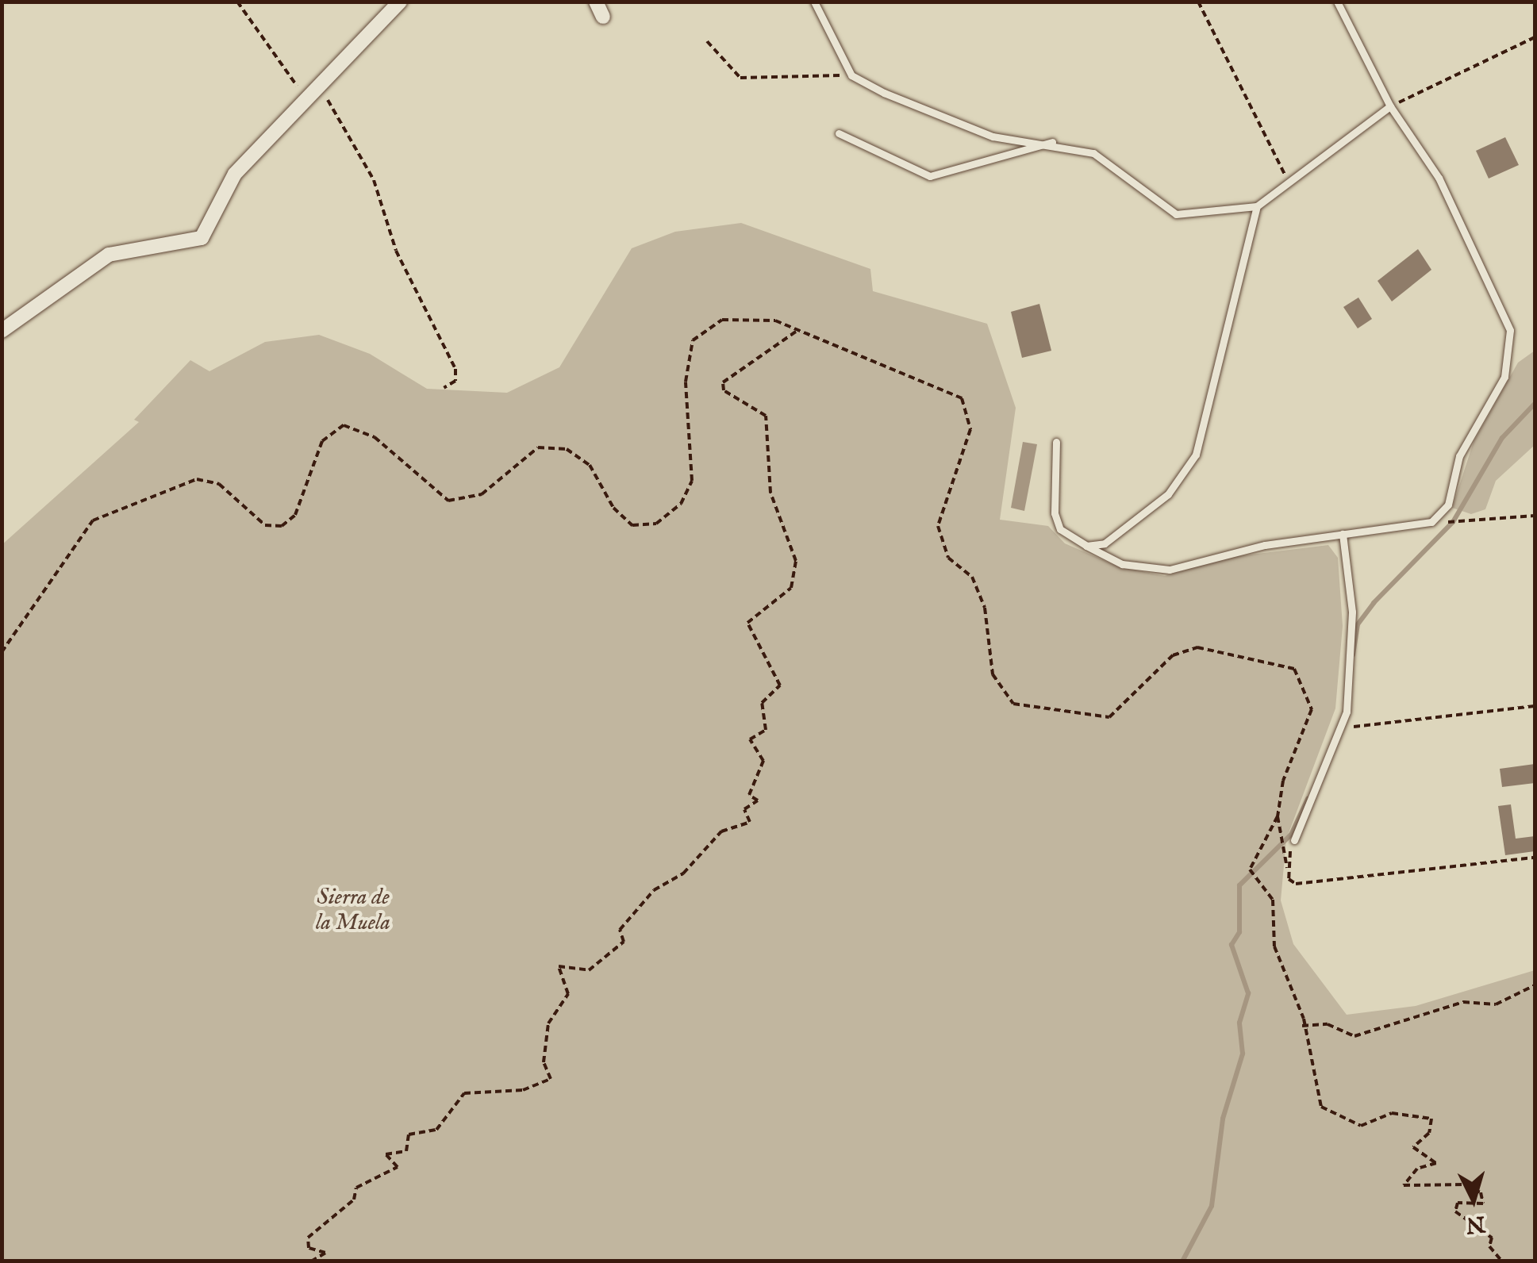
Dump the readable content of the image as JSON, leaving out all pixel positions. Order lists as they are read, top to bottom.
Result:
{
  "parks": ["Sierra de la Muela"],
  "north": "bottom"
}
